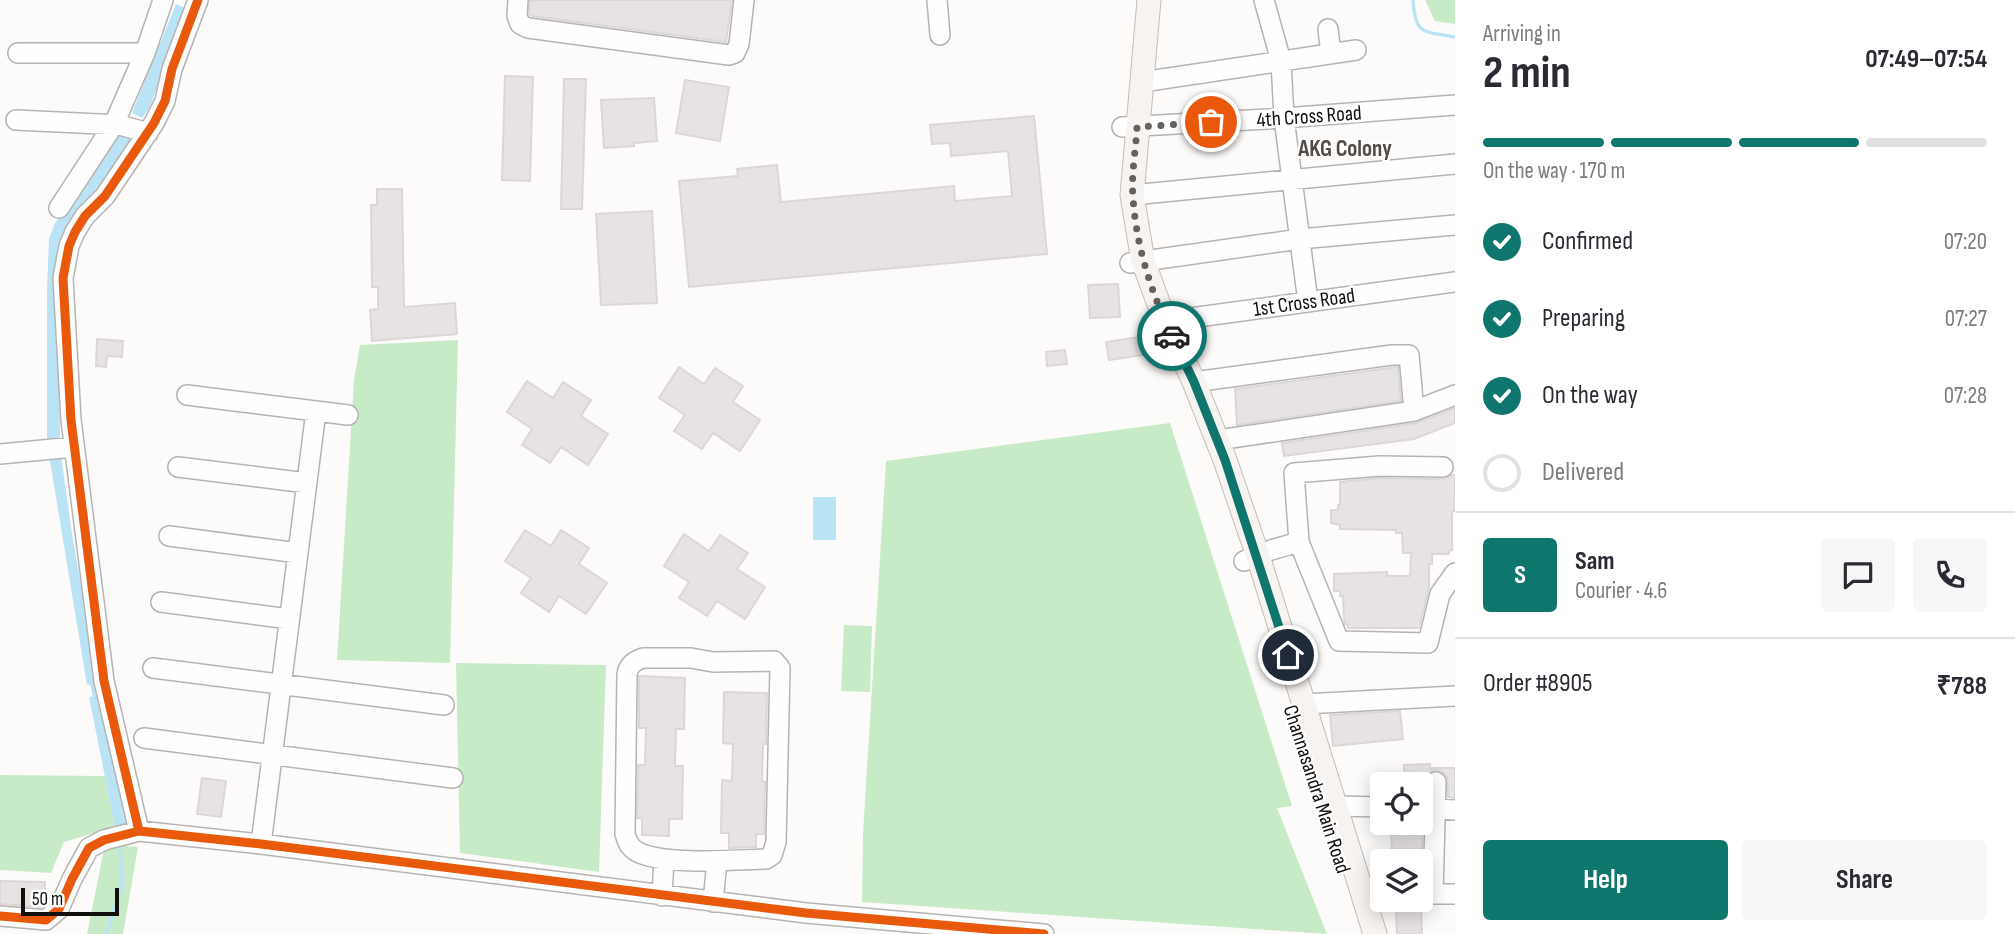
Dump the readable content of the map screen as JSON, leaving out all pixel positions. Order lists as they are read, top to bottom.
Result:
{
  "streets": {
    "main road": ["Channasandra Main Road"],
    "street": ["4th Cross Road", "1st Cross Road"]
  },
  "crossings": [
    ["4th Cross Road", "Channasandra Main Road"],
    ["1st Cross Road", "Channasandra Main Road"]
  ],
  "districts": ["AKG Colony"],
  "scale_bar": "50 m",
  "page": {
    "heading": ["2 min", "Arriving in", "07:49–07:54"],
    "panel": [
      "Sam",
      "Courier · 4.6",
      "Order #8905",
      "₹788"
    ],
    "bar": "On the way · 170 m",
    "list": [
      ["Confirmed", "07:20"],
      ["Preparing", "07:27"],
      ["On the way", "07:28"],
      "Delivered"
    ],
    "round": "S",
    "buttons": ["Help", "Share"],
    "scale": "50 m"
  }
}
